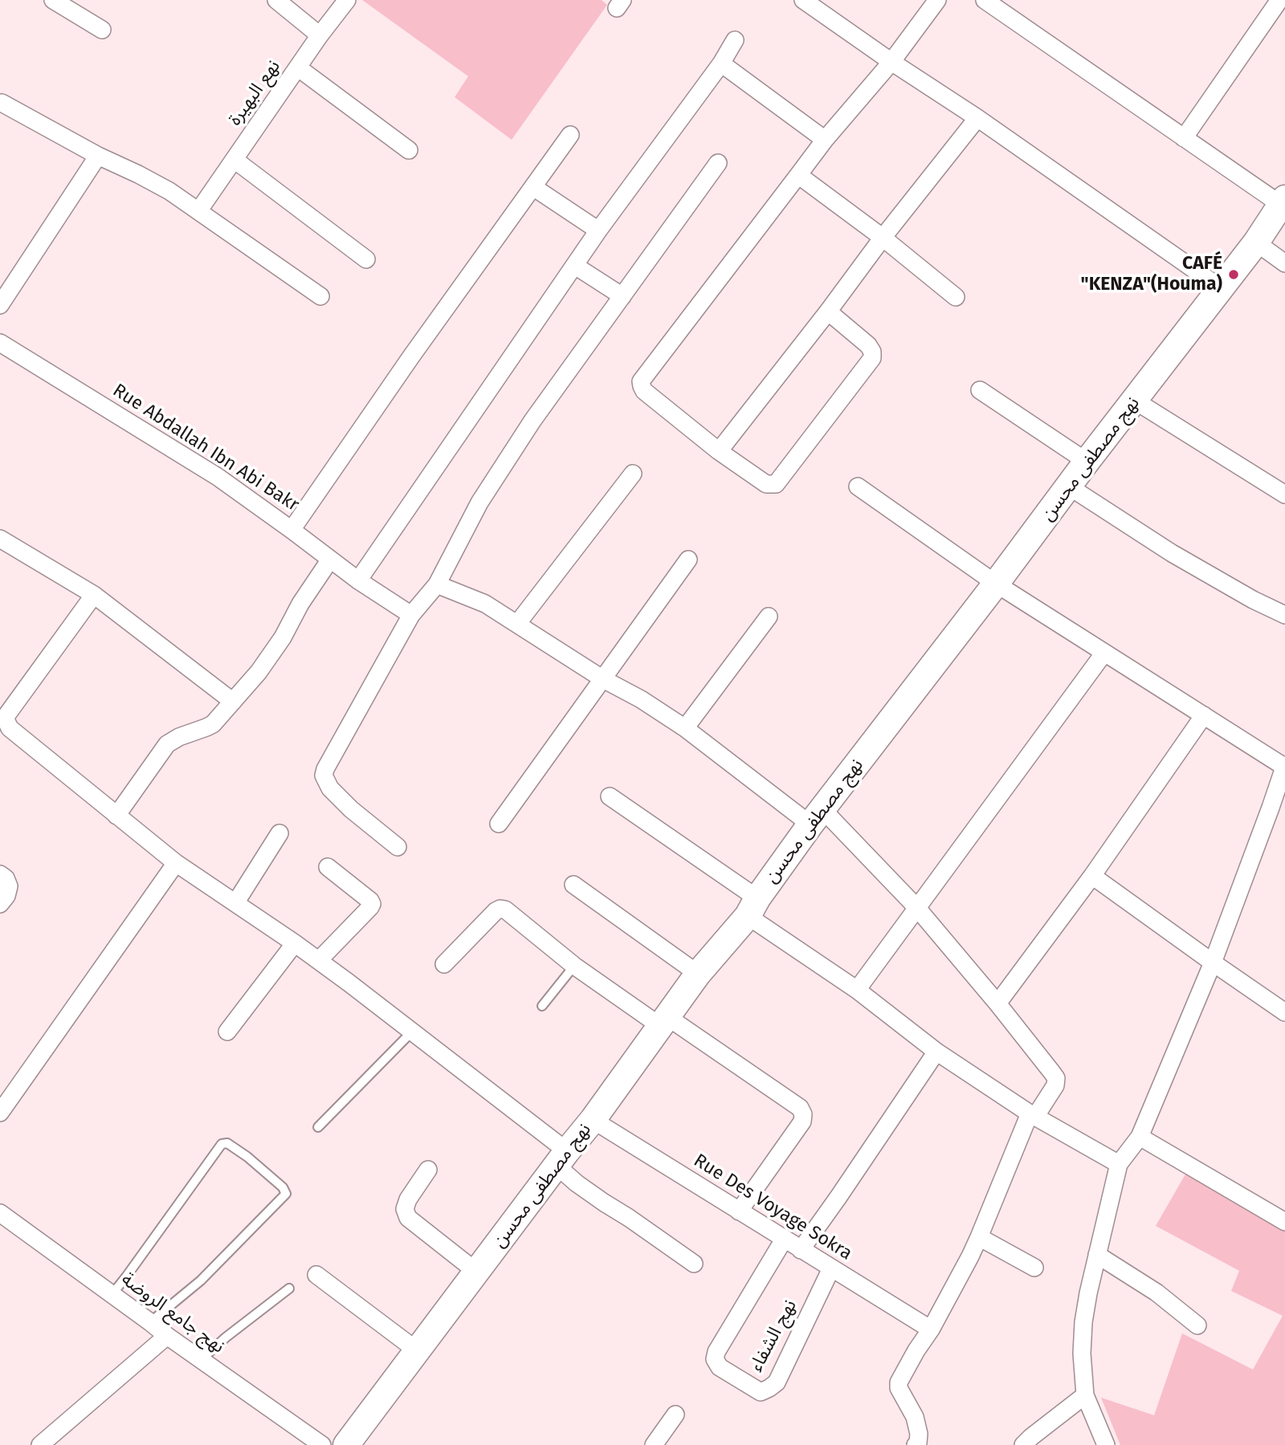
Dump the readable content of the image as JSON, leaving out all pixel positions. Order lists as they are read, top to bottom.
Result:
{
  "streets": {
    "main road": ["نهج مصطفى محسن"],
    "street": [
      "نهع البهيرة",
      "Rue Abdallah Ibn Abi Bakr",
      "Rue Des Voyage Sokra",
      "نهج جامع الروضة",
      "نهج الشفاء"
    ]
  },
  "crossings": [
    ["نهج مصطفى محسن", "Rue Des Voyage Sokra"],
    ["Rue Des Voyage Sokra", "نهج الشفاء"]
  ],
  "places": ["CAFÉ \"KENZA\"(Houma)"]
}
